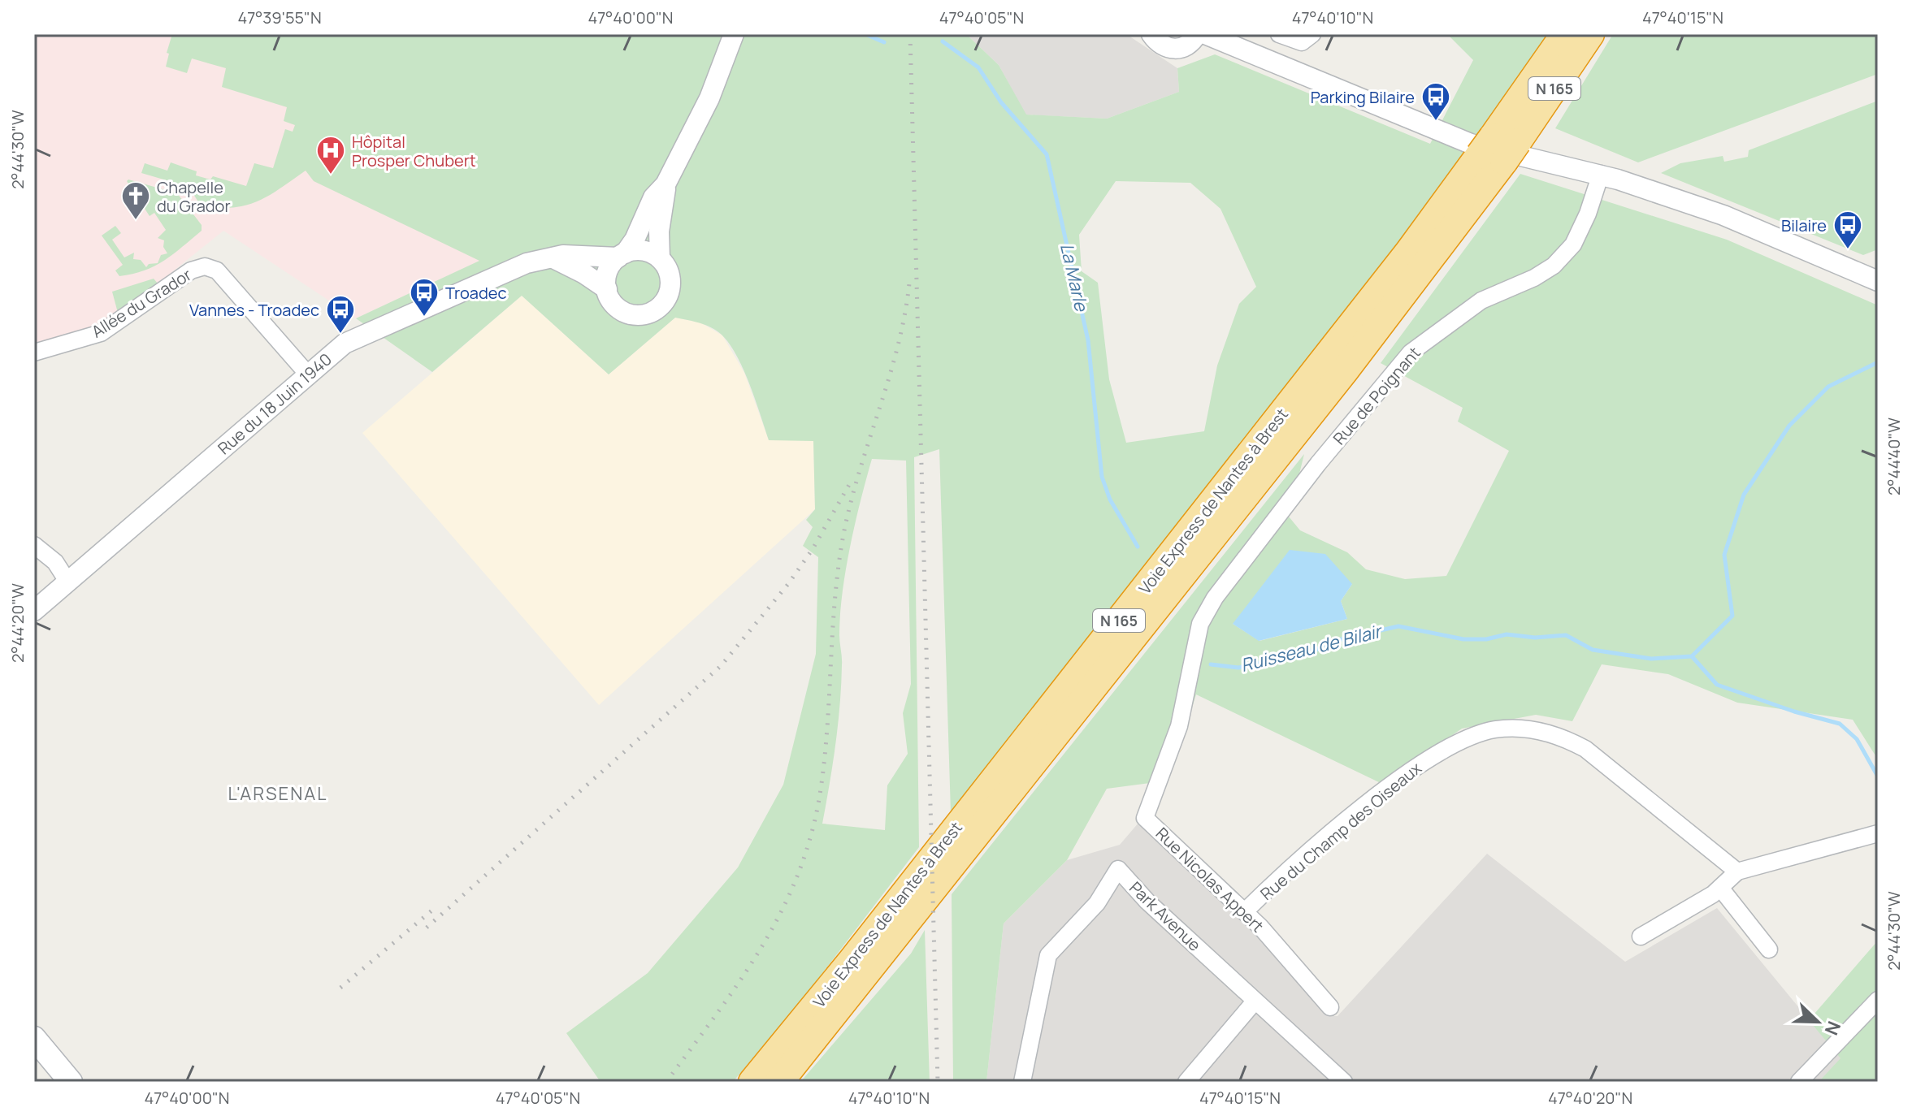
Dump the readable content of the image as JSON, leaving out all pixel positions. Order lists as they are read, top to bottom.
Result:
{
  "streets": {
    "highway": ["N 165", "Voie Express de Nantes à Brest"],
    "street": [
      "Allée du Grador",
      "Rue de Poignant",
      "Rue du 18 Juin 1940",
      "Rue du Champ des Oiseaux",
      "Rue Nicolas Appert",
      "Park Avenue"
    ]
  },
  "crossings": [
    ["Allée du Grador", "Rue du 18 Juin 1940"],
    ["Rue de Poignant", "Rue Nicolas Appert"],
    ["Rue du Champ des Oiseaux", "Rue Nicolas Appert"]
  ],
  "districts": ["L'ARSENAL"],
  "water": ["La Marle", "Ruisseau de Bilair"],
  "places": {
    "bus stop": [
      "Parking Bilaire",
      "Bilaire",
      "Troadec",
      "Vannes - Troadec"
    ],
    "hospital": ["Hôpital Prosper Chubert"],
    "church": ["Chapelle du Grador"]
  },
  "north": "bottom right",
  "coordinates": [
    "47°39'55\"N",
    "47°40'00\"N",
    "47°40'05\"N",
    "47°40'10\"N",
    "47°40'15\"N",
    "2°44'30\"W",
    "2°44'40\"W",
    "2°44'20\"W",
    "47°40'20\"N"
  ]
}
